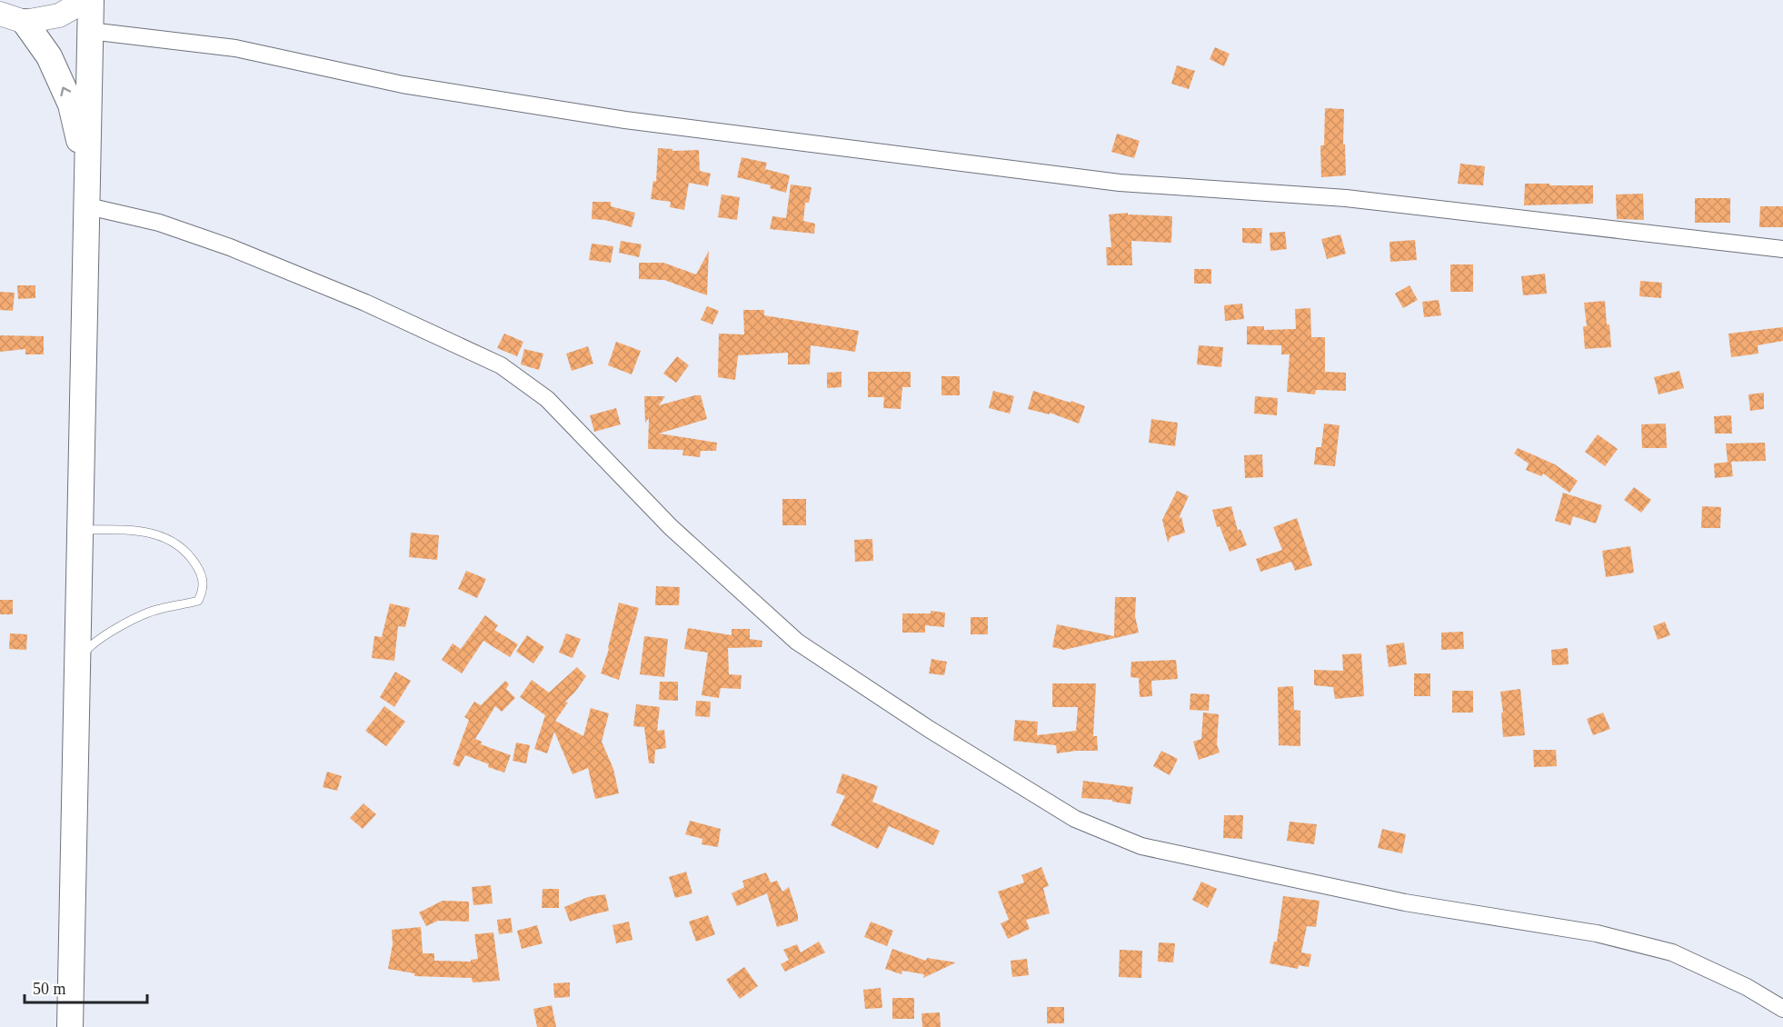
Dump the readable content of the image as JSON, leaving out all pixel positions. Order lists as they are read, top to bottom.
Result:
{
  "scale_bar": "50 m"
}
